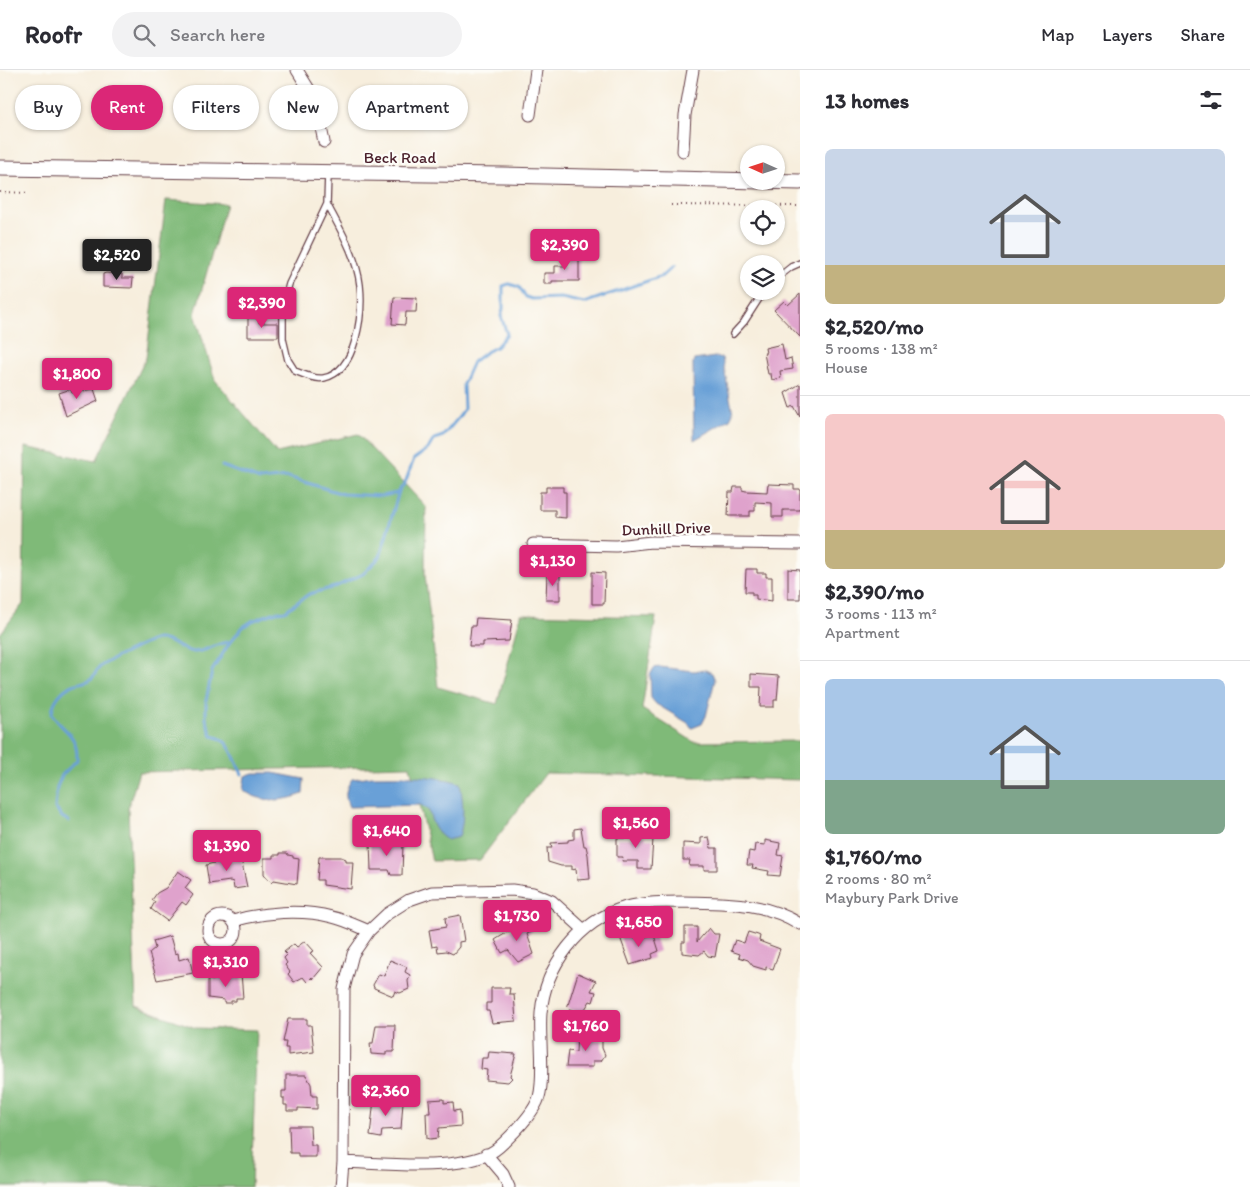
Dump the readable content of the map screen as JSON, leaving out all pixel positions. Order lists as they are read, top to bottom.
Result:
{
  "streets": {
    "main road": ["Beck Road"],
    "street": ["Dunhill Drive"]
  },
  "north": "left",
  "page": {
    "header": "Roofr",
    "search": "Search here",
    "nav": ["Map", "Layers", "Share"],
    "heading": "13 homes",
    "chip": [
      "Buy",
      "Rent",
      "Filters",
      "New",
      "Apartment"
    ],
    "list": [
      {
        "name": "$2,520/mo",
        "note": "5 rooms · 138 m² · House"
      },
      {
        "name": "$2,390/mo",
        "note": "3 rooms · 113 m² · Apartment"
      },
      {
        "name": "$1,760/mo",
        "note": "2 rooms · 80 m² · Maybury Park Drive"
      }
    ],
    "price": [
      "$2,390",
      "$2,520",
      "$2,390",
      "$1,800",
      "$1,130",
      "$1,560",
      "$1,640",
      "$1,390",
      "$1,730",
      "$1,650",
      "$1,310",
      "$1,760",
      "$2,360"
    ]
  }
}
